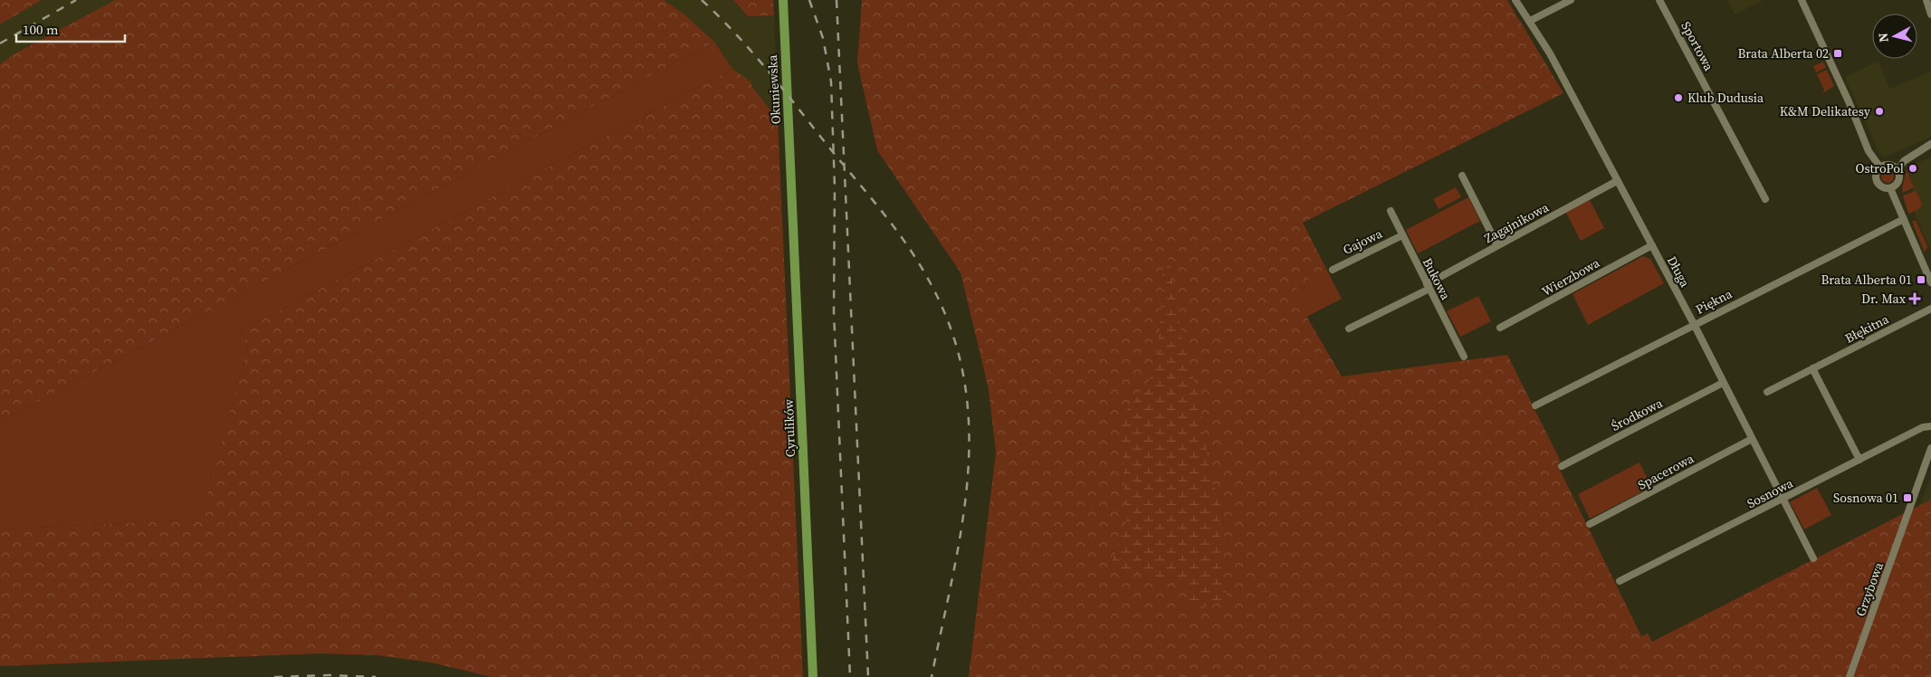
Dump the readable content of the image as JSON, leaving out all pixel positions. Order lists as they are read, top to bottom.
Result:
{
  "streets": {
    "main road": ["Okuniewska", "Cyrulików"],
    "street": [
      "Sportowa",
      "Zagajnikowa",
      "Gajowa",
      "Długa",
      "Wierzbowa",
      "Bukowa",
      "Piękna",
      "Błękitna",
      "Środkowa",
      "Spacerowa",
      "Sosnowa",
      "Grzybowa"
    ]
  },
  "crossings": [
    ["Okuniewska", "Cyrulików"],
    ["Zagajnikowa", "Długa"],
    ["Zagajnikowa", "Bukowa"],
    ["Gajowa", "Bukowa"],
    ["Długa", "Wierzbowa"],
    ["Długa", "Piękna"],
    ["Długa", "Środkowa"],
    ["Długa", "Spacerowa"],
    ["Długa", "Sosnowa"]
  ],
  "places": {
    "transit": ["Brata Alberta 02", "Brata Alberta 01", "Sosnowa 01"],
    "other": ["Klub Dudusia", "K&M Delikatesy", "OstroPol"],
    "health": ["Dr. Max"]
  },
  "scale_bar": "100 m",
  "north": "left"
}
